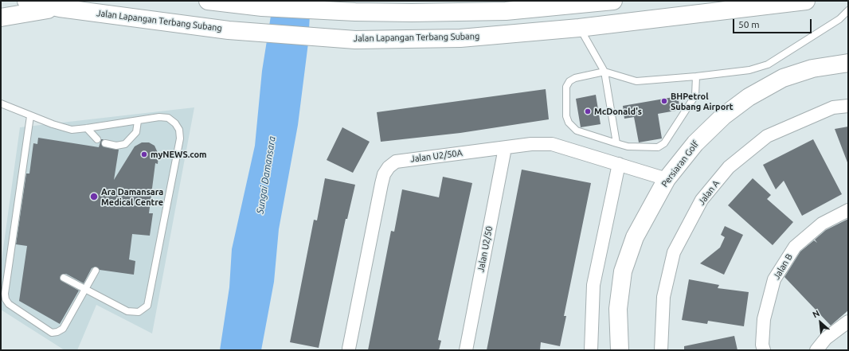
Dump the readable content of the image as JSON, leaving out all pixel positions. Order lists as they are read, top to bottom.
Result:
{
  "streets": {
    "main road": ["Jalan Lapangan Terbang Subang", "Persiaran Golf"],
    "street": [
      "Jalan U2/50A",
      "Jalan A",
      "Jalan U2/50",
      "Jalan B"
    ]
  },
  "crossings": [
    ["Jalan U2/50A", "Persiaran Golf"],
    ["Jalan U2/50A", "Jalan U2/50"]
  ],
  "water": ["Sungai Damansara"],
  "places": [
    "BHPetrol Subang Airport",
    "McDonald's",
    "myNEWS.com",
    "Ara Damansara Medical Centre"
  ],
  "scale_bar": "50 m",
  "north": "top left"
}
